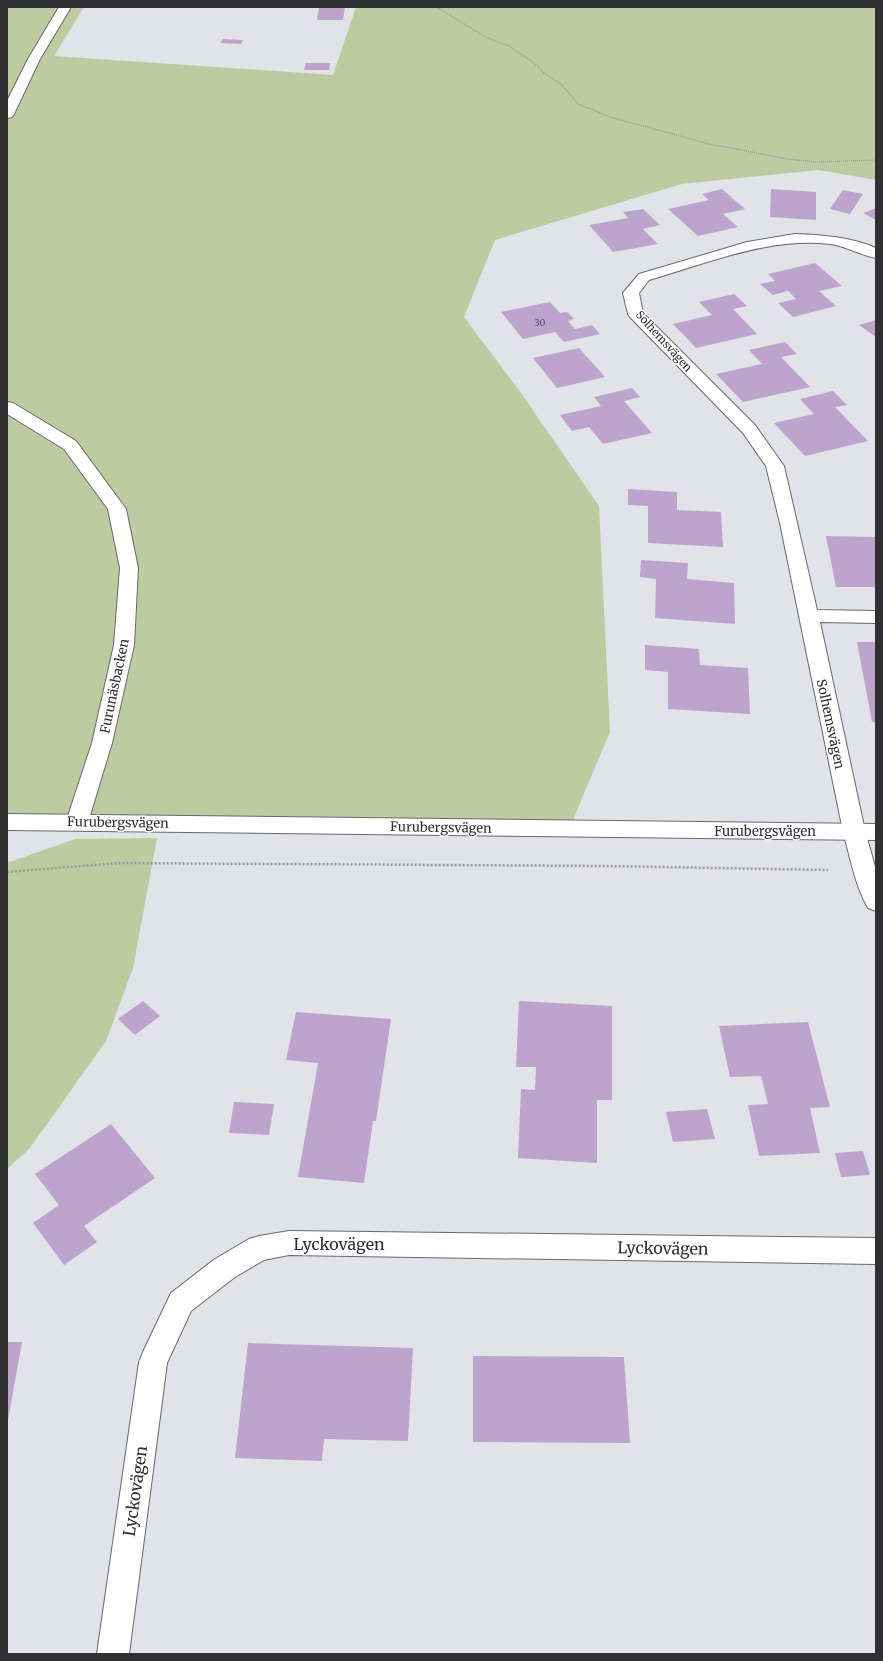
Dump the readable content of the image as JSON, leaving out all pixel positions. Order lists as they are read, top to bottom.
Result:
{
  "streets": {
    "street": [
      "Solhemsvägen",
      "Furunäsbacken",
      "Furubergsvägen",
      "Lyckovägen"
    ]
  },
  "crossings": [
    ["Solhemsvägen", "Furubergsvägen"],
    ["Furunäsbacken", "Furubergsvägen"]
  ],
  "house_numbers": ["30"]
}
